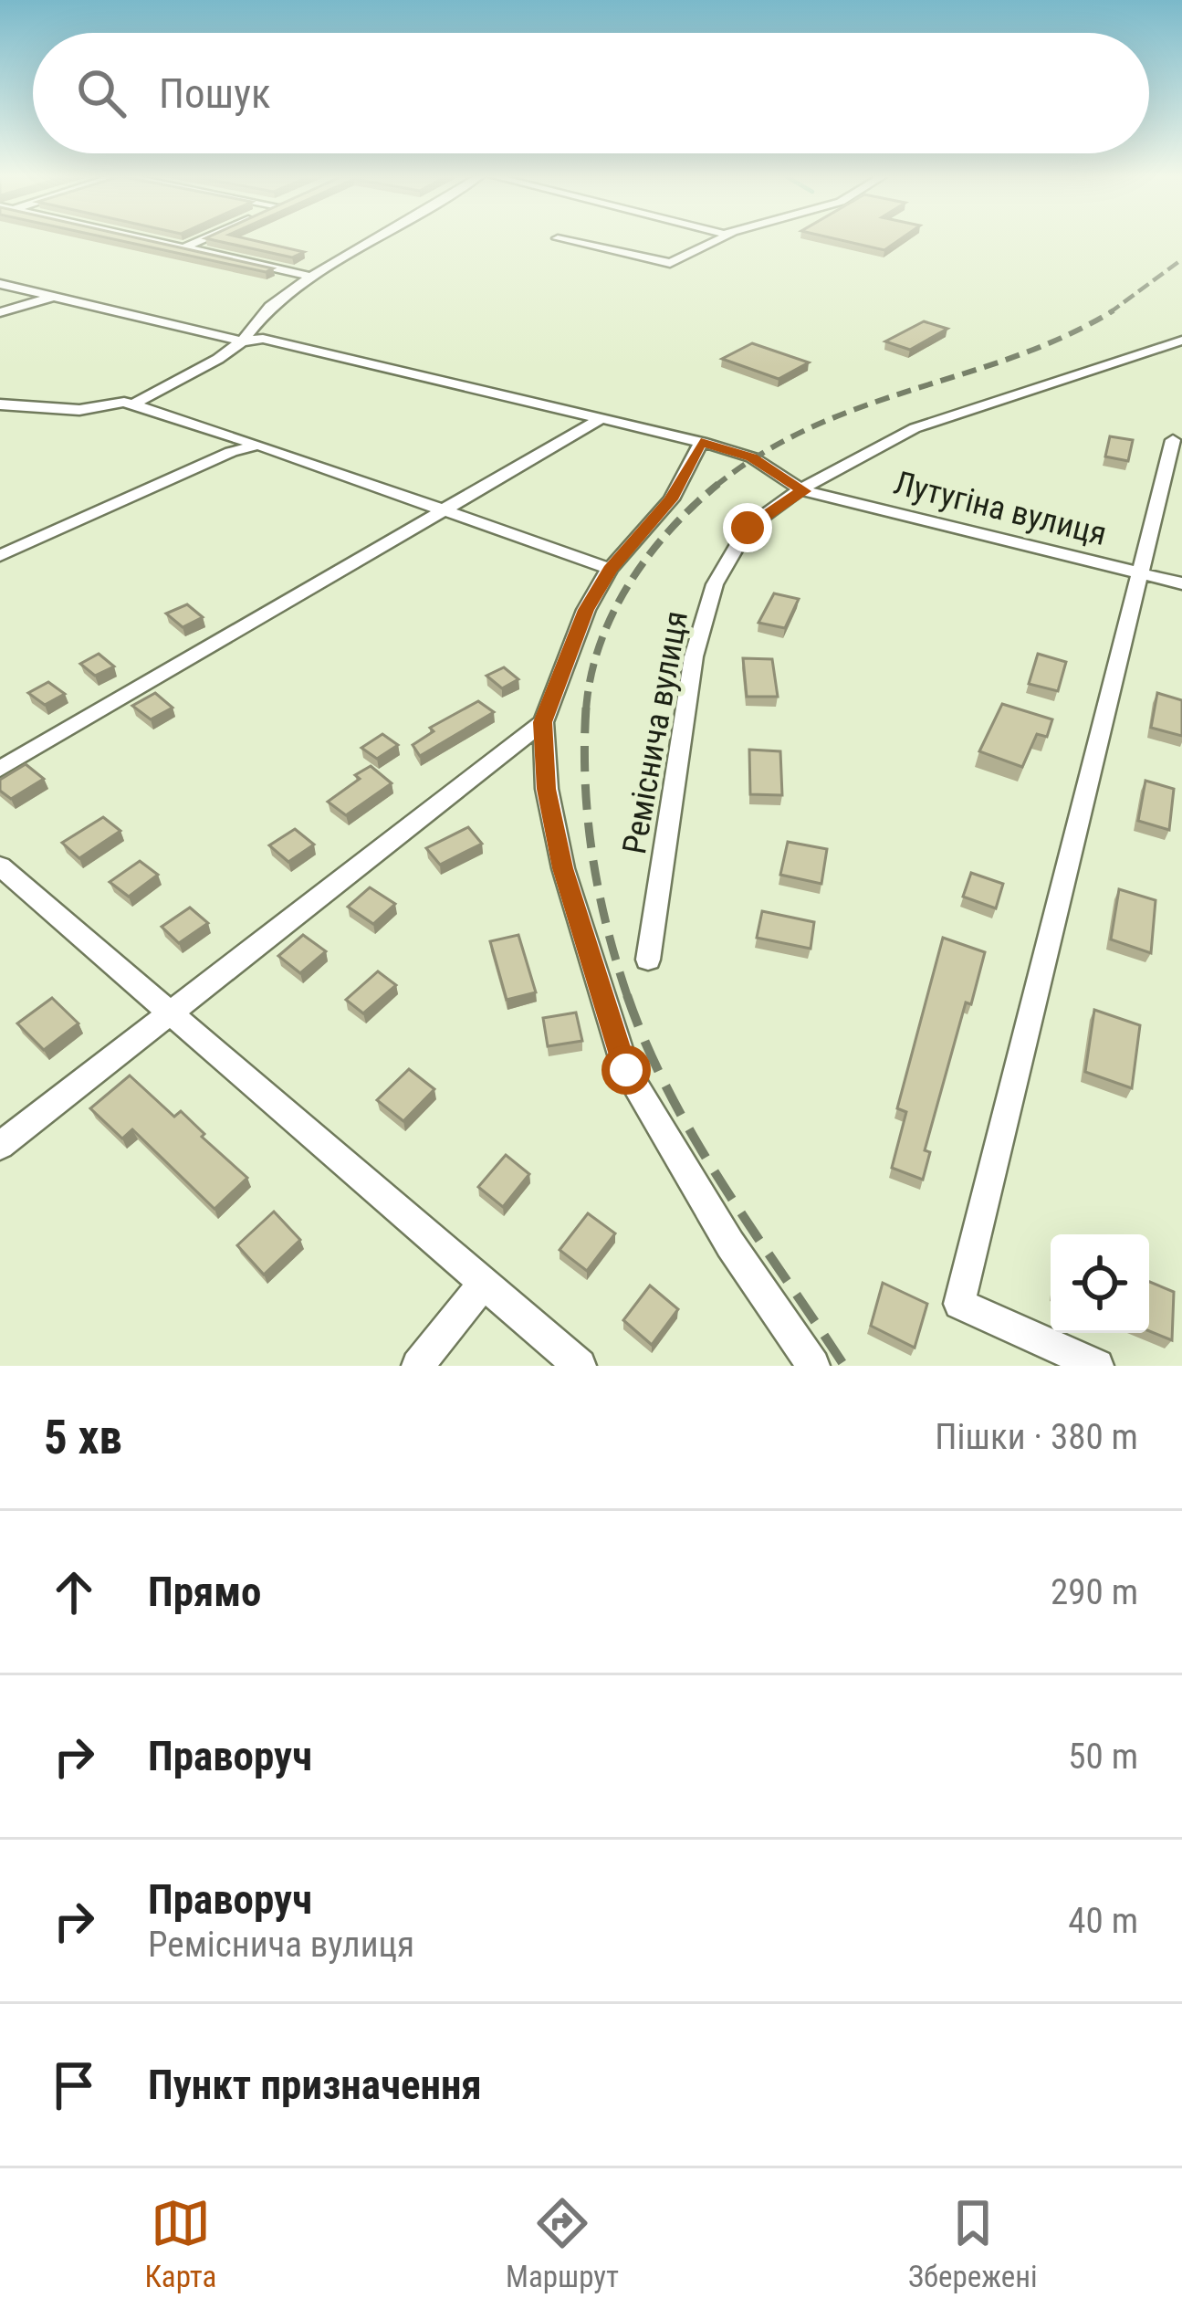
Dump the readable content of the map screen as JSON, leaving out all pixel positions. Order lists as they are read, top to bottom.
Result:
{
  "streets": {
    "street": ["Лутугіна вулиця", "Реміснича вулиця"]
  },
  "crossings": [
    ["Лутугіна вулиця", "Реміснича вулиця"]
  ],
  "page": {
    "search": "Пошук",
    "heading": ["5 хв", "Пішки · 380 m"],
    "list": [
      ["Прямо", "290 m"],
      ["Праворуч", "50 m"],
      ["Праворуч", "Реміснича вулиця", "40 m"],
      "Пункт призначення"
    ],
    "nav": ["Карта", "Маршрут", "Збережені"]
  }
}
